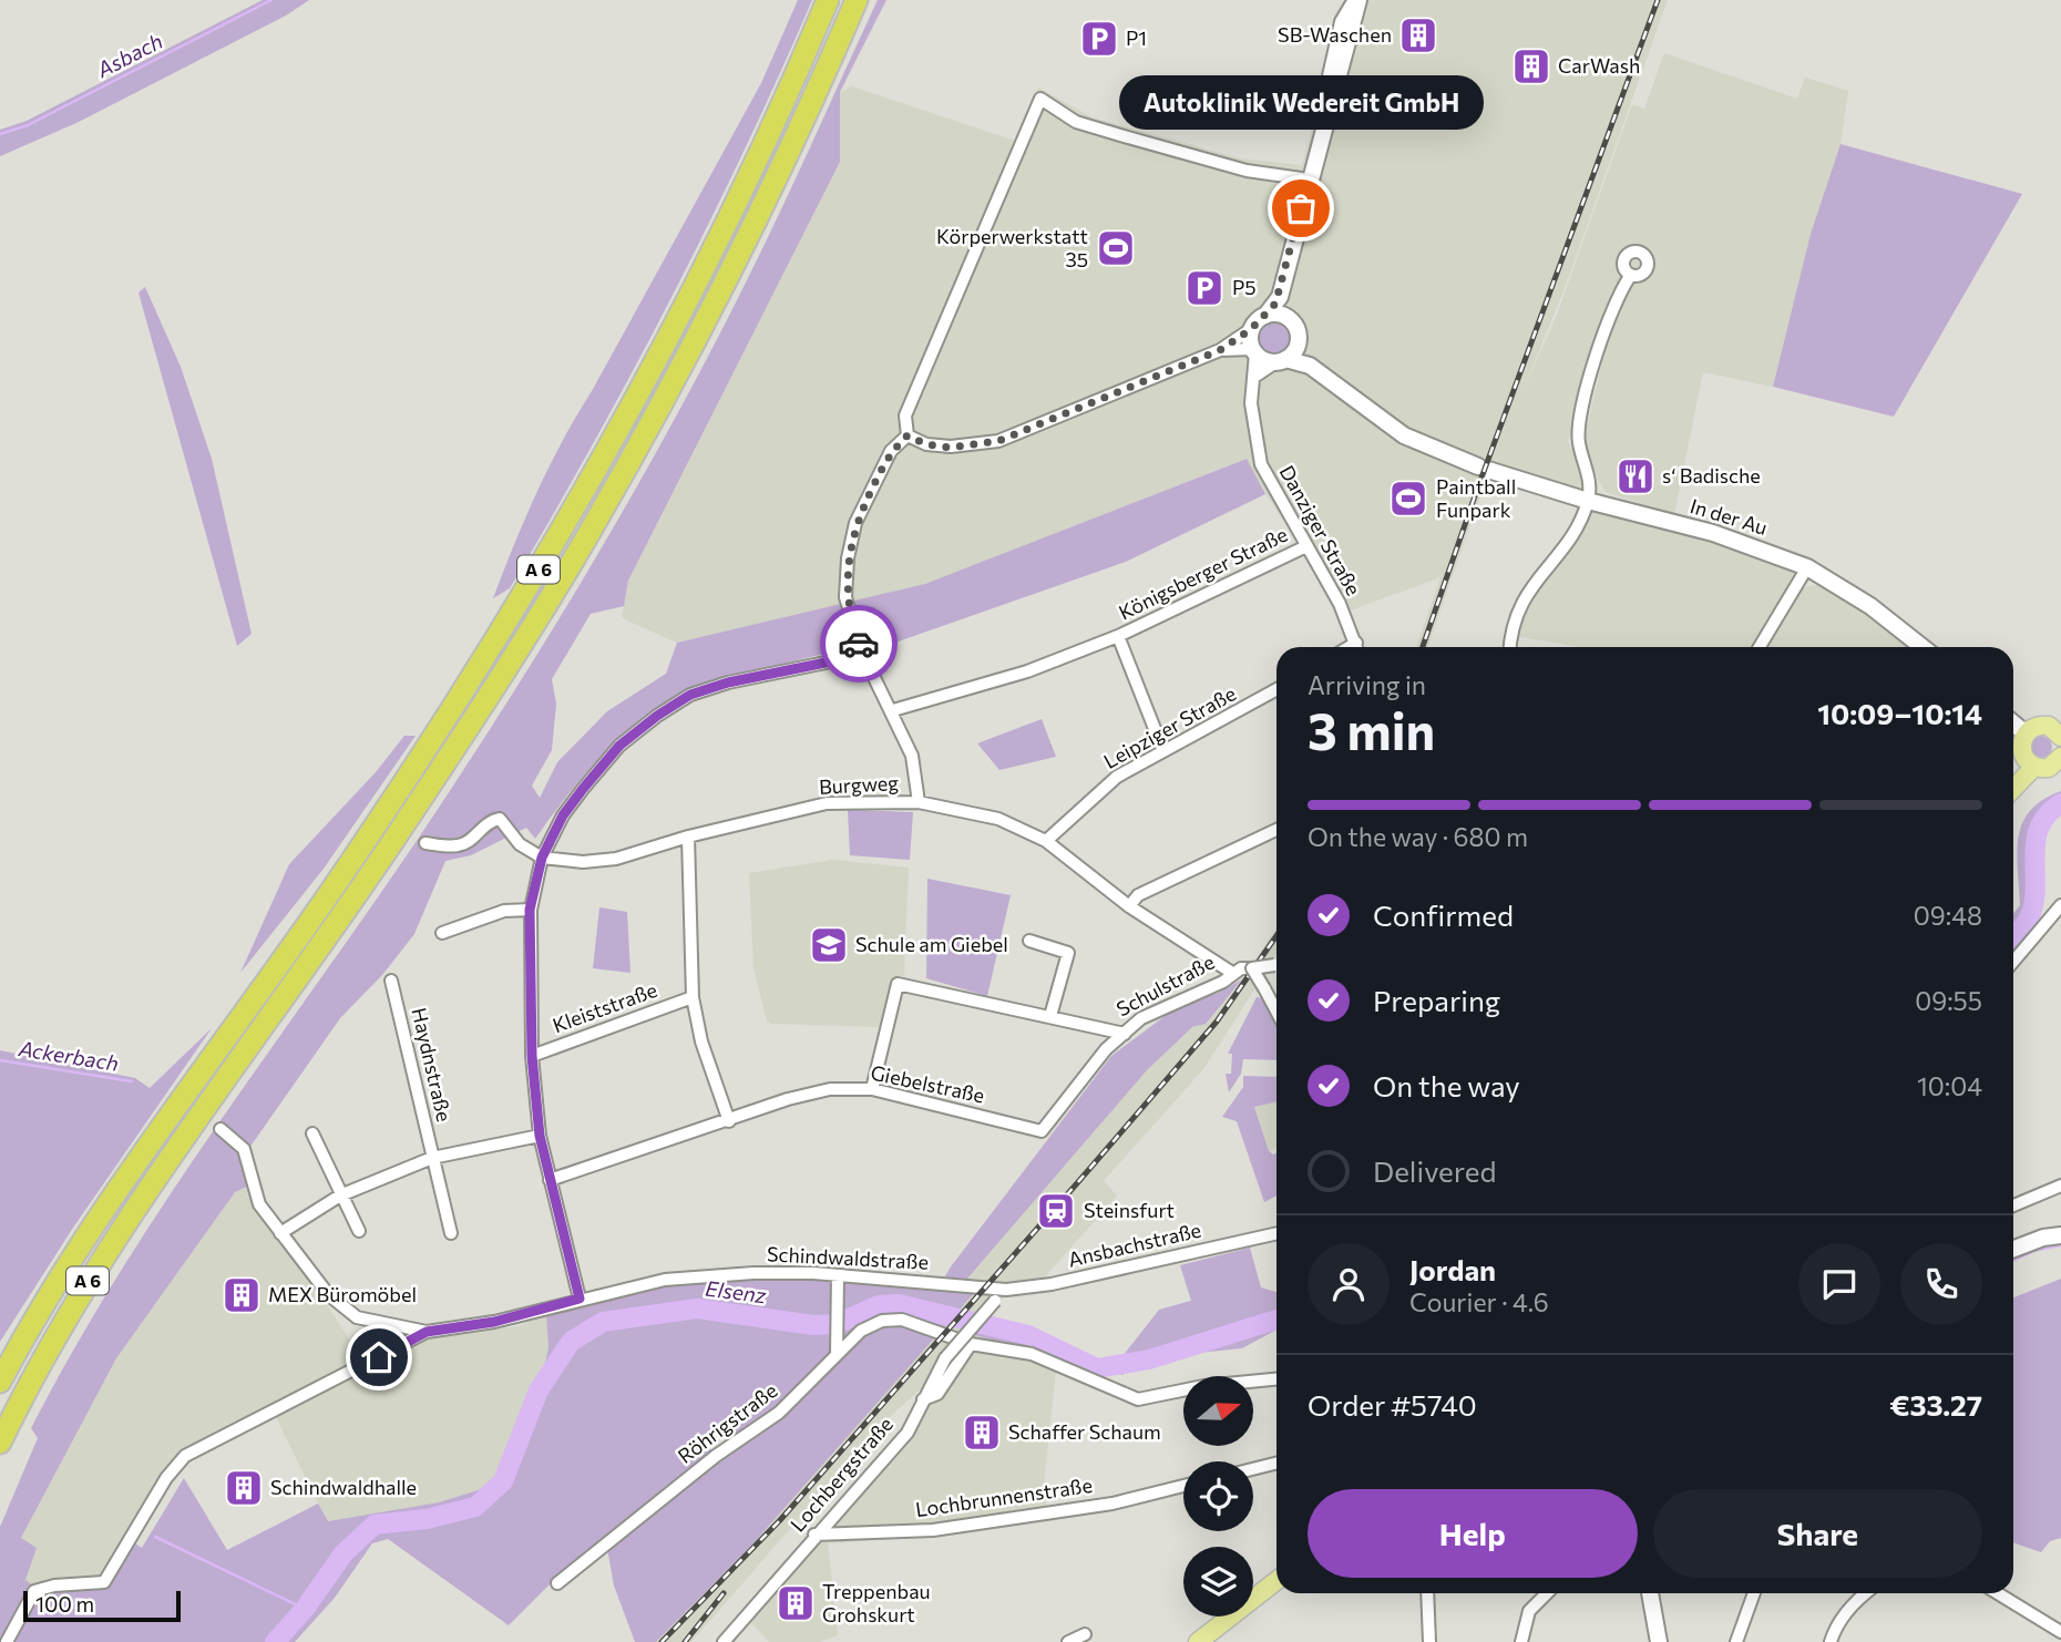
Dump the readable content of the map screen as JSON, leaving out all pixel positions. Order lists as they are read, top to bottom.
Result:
{
  "streets": {
    "highway": ["A 6"],
    "street": [
      "In der Au",
      "Danziger Straße",
      "Königsberger Straße",
      "Leipziger Straße",
      "Burgweg",
      "Schulstraße",
      "Kleiststraße",
      "Haydnstraße",
      "Giebelstraße",
      "Ansbachstraße",
      "Schindwaldstraße",
      "Röhrigstraße",
      "Lochbergstraße",
      "Lochbrunnenstraße"
    ]
  },
  "crossings": [
    ["In der Au", "Danziger Straße"],
    ["Danziger Straße", "Königsberger Straße"],
    ["Königsberger Straße", "Leipziger Straße"],
    ["Leipziger Straße", "Burgweg"],
    ["Burgweg", "Schulstraße"],
    ["Schulstraße", "Giebelstraße"],
    ["Ansbachstraße", "Lochbergstraße"],
    ["Schindwaldstraße", "Lochbergstraße"],
    ["Lochbergstraße", "Lochbrunnenstraße"]
  ],
  "water": ["Asbach", "Ackerbach", "Elsenz"],
  "places": {
    "building": [
      "SB-Waschen",
      "CarWash",
      "MEX Büromöbel",
      "Schaffer Schaum",
      "Schindwaldhalle",
      "Treppenbau Grohskurt"
    ],
    "parking": ["P1", "P5"],
    "other": ["Autoklinik Wedereit GmbH"],
    "sports": ["Körperwerkstatt 35", "Paintball Funpark"],
    "restaurant": ["s‘ Badische"],
    "school or university": ["Schule am Giebel"],
    "station": ["Steinsfurt"]
  },
  "scale_bar": "100 m",
  "north": "right",
  "page": {
    "bubble": "Autoklinik Wedereit GmbH",
    "heading": ["3 min", "Arriving in", "10:09–10:14"],
    "panel": [
      "Jordan",
      "Courier · 4.6",
      "Order #5740",
      "€33.27"
    ],
    "bar": "On the way · 680 m",
    "list": [
      ["Confirmed", "09:48"],
      ["Preparing", "09:55"],
      ["On the way", "10:04"],
      "Delivered"
    ],
    "buttons": ["Help", "Share"],
    "scale": "100 m"
  }
}
